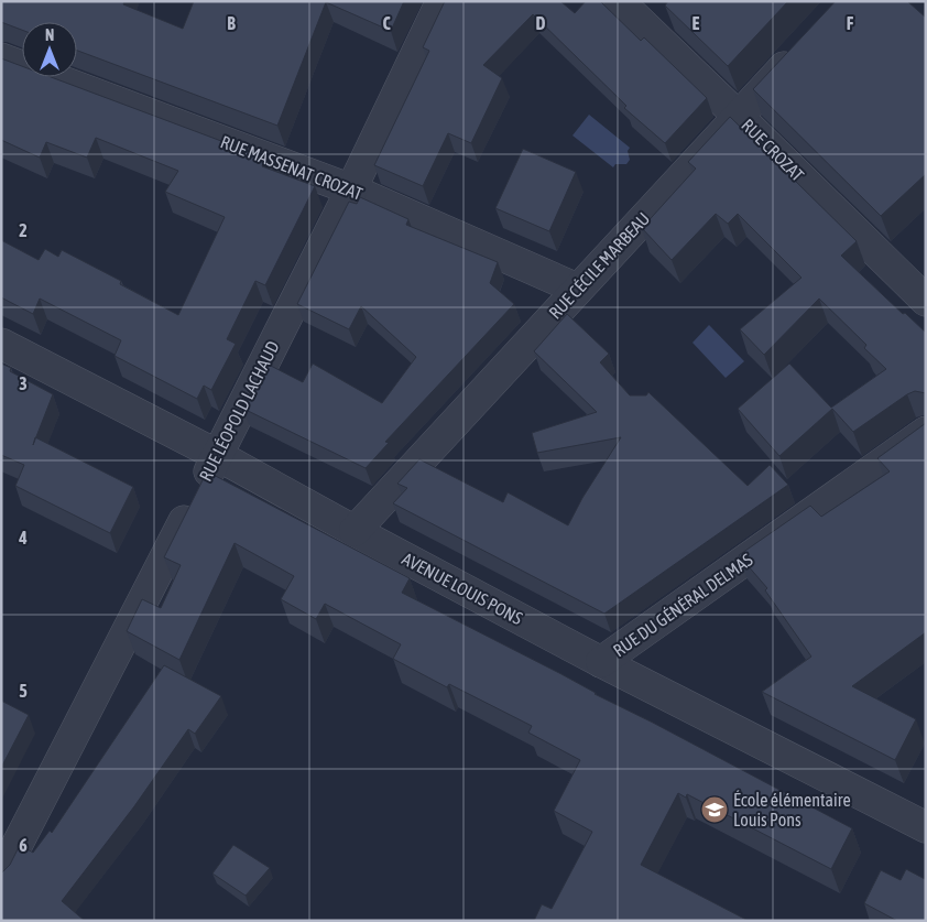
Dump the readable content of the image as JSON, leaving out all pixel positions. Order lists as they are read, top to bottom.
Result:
{
  "streets": {
    "street": [
      "RUE CROZAT",
      "RUE MASSENAT CROZAT",
      "RUE CÉCILE MARBEAU",
      "RUE LÉOPOLD LACHAUD",
      "AVENUE LOUIS PONS",
      "RUE DU GÉNÉRAL DELMAS"
    ]
  },
  "crossings": [
    ["RUE CROZAT", "RUE CÉCILE MARBEAU"],
    ["RUE MASSENAT CROZAT", "RUE CÉCILE MARBEAU"],
    ["RUE MASSENAT CROZAT", "RUE LÉOPOLD LACHAUD"],
    ["RUE CÉCILE MARBEAU", "AVENUE LOUIS PONS"],
    ["RUE LÉOPOLD LACHAUD", "AVENUE LOUIS PONS"],
    ["AVENUE LOUIS PONS", "RUE DU GÉNÉRAL DELMAS"]
  ],
  "places": {
    "school or university": ["École élémentaire Louis Pons"]
  },
  "north": "top",
  "grid": {
    "columns": [
      "B",
      "C",
      "D",
      "E",
      "F"
    ],
    "rows": [
      "2",
      "3",
      "4",
      "5",
      "6"
    ]
  }
}
